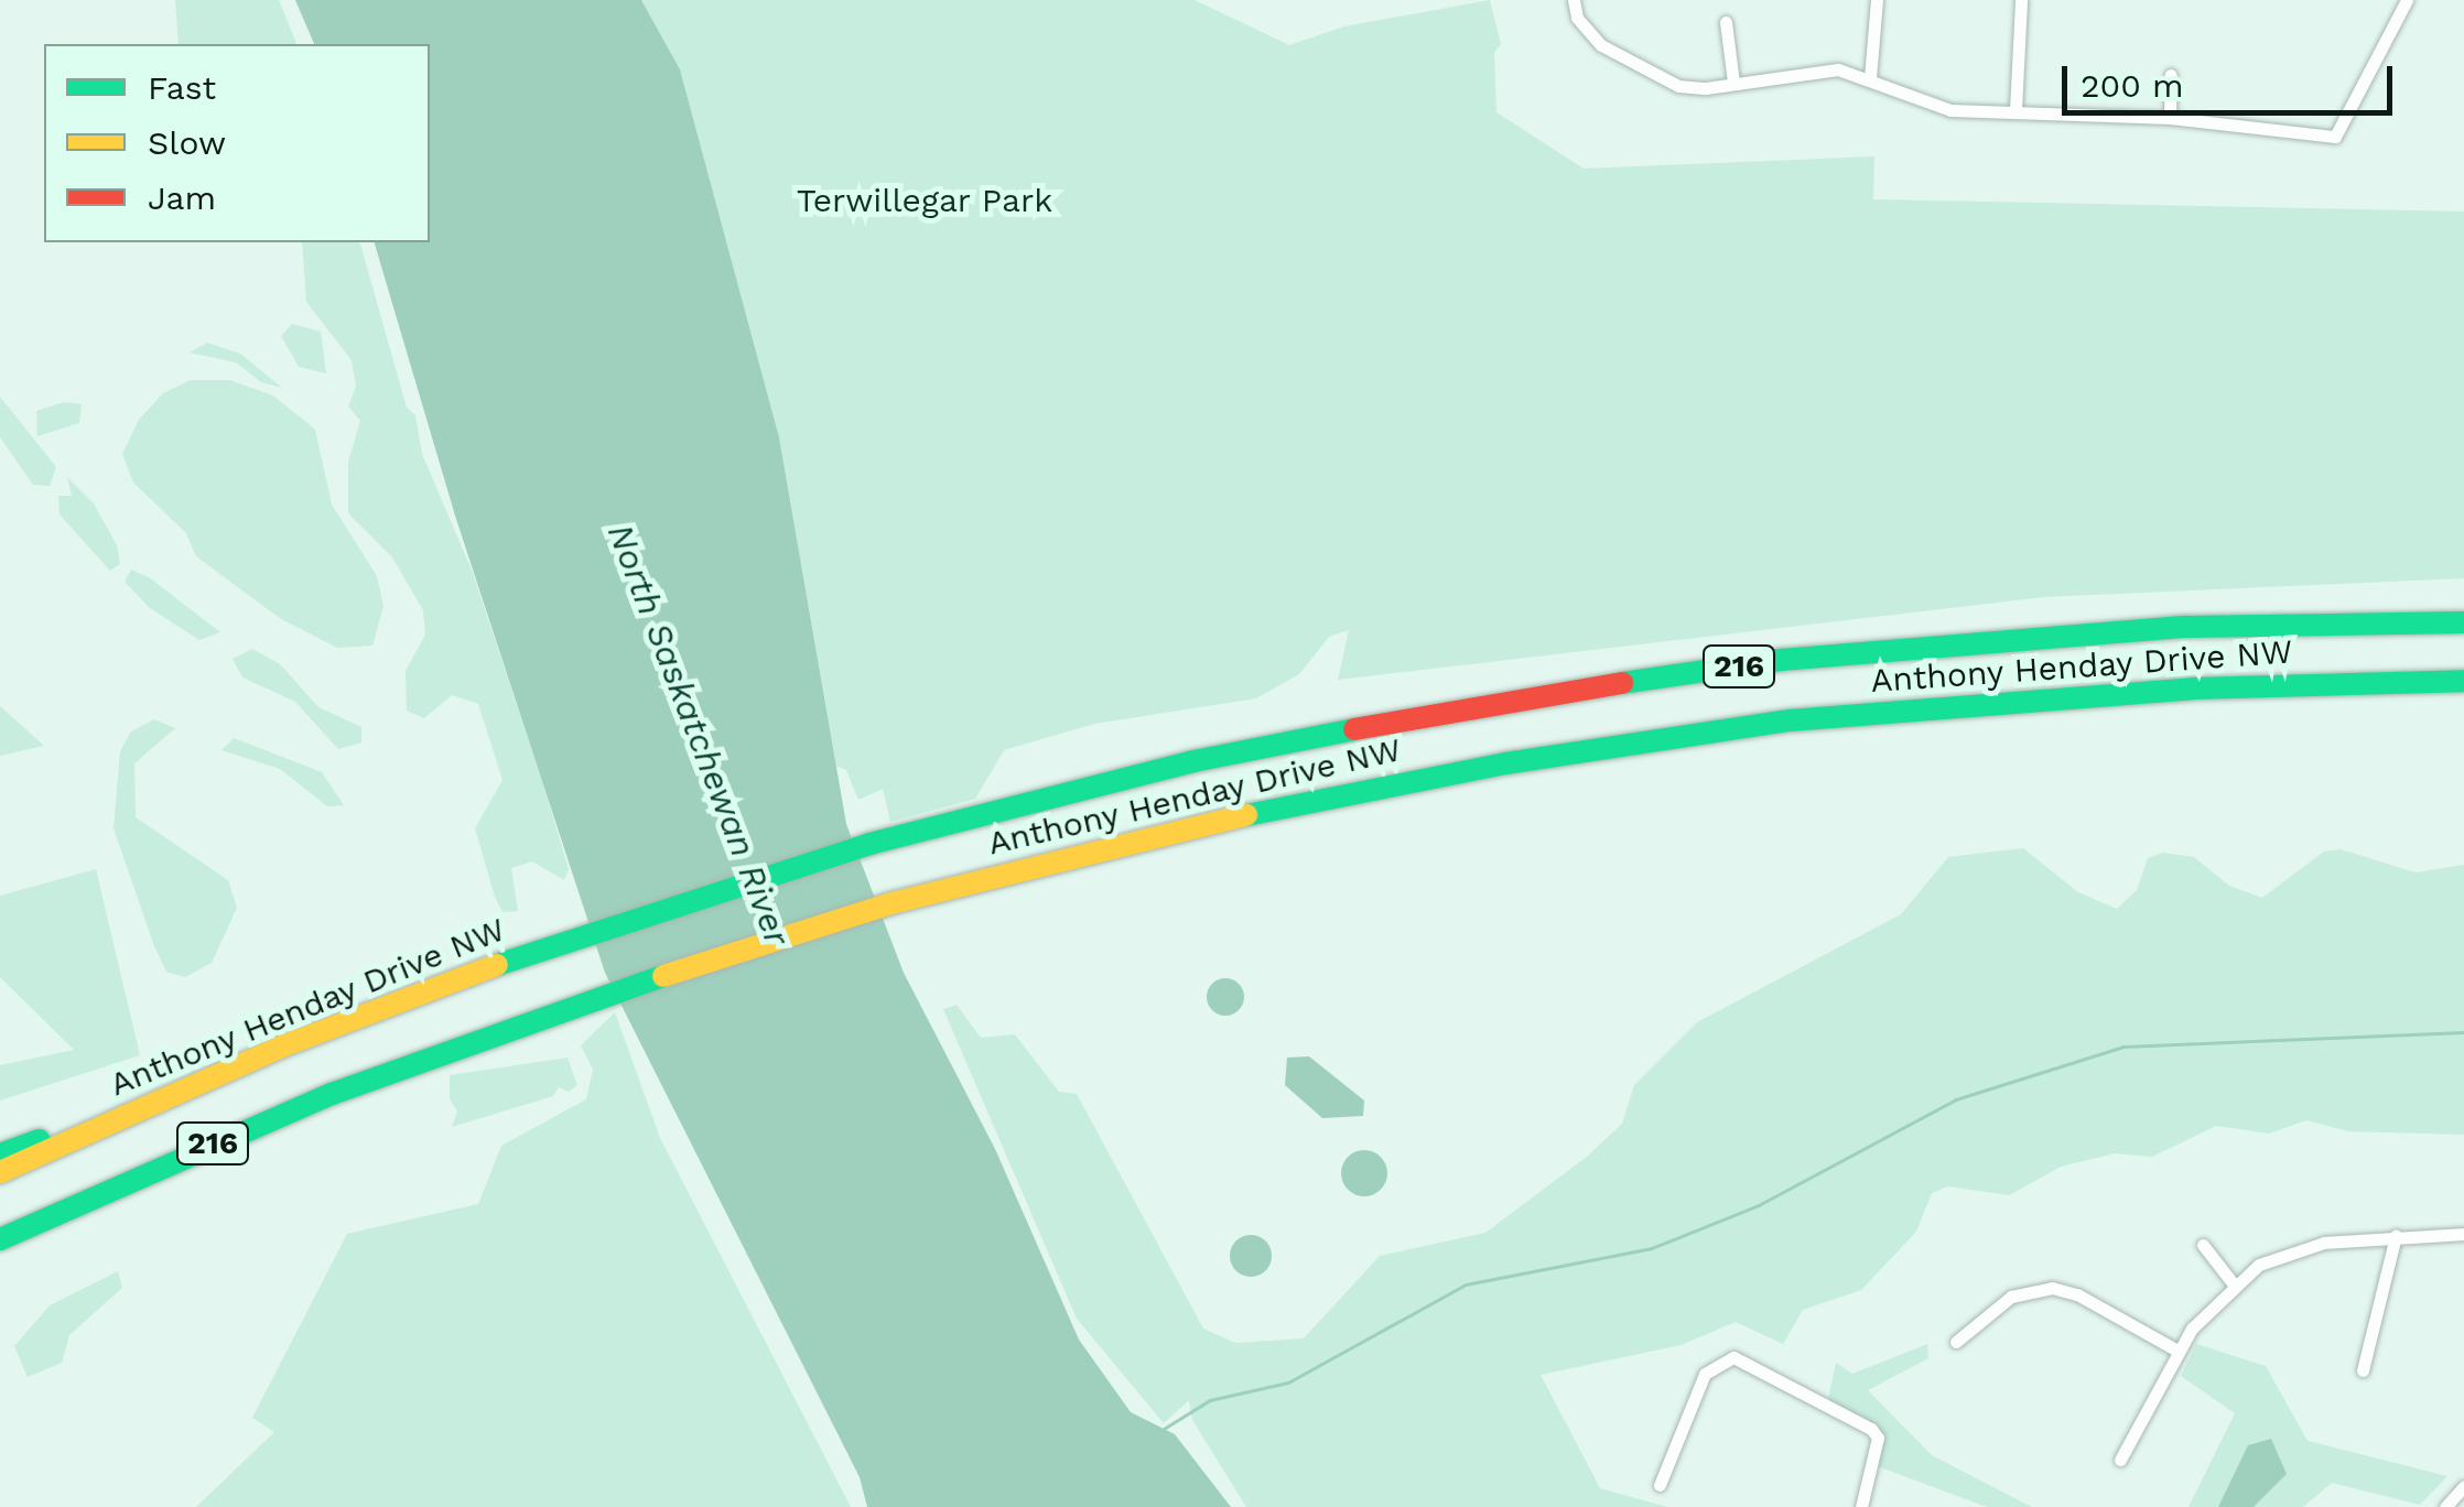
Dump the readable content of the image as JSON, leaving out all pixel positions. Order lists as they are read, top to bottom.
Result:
{
  "streets": {
    "highway": ["216", "Anthony Henday Drive NW"]
  },
  "water": ["North Saskatchewan River"],
  "parks": ["Terwillegar Park"],
  "legend": ["Fast", "Slow", "Jam"],
  "scale_bar": "200 m"
}
